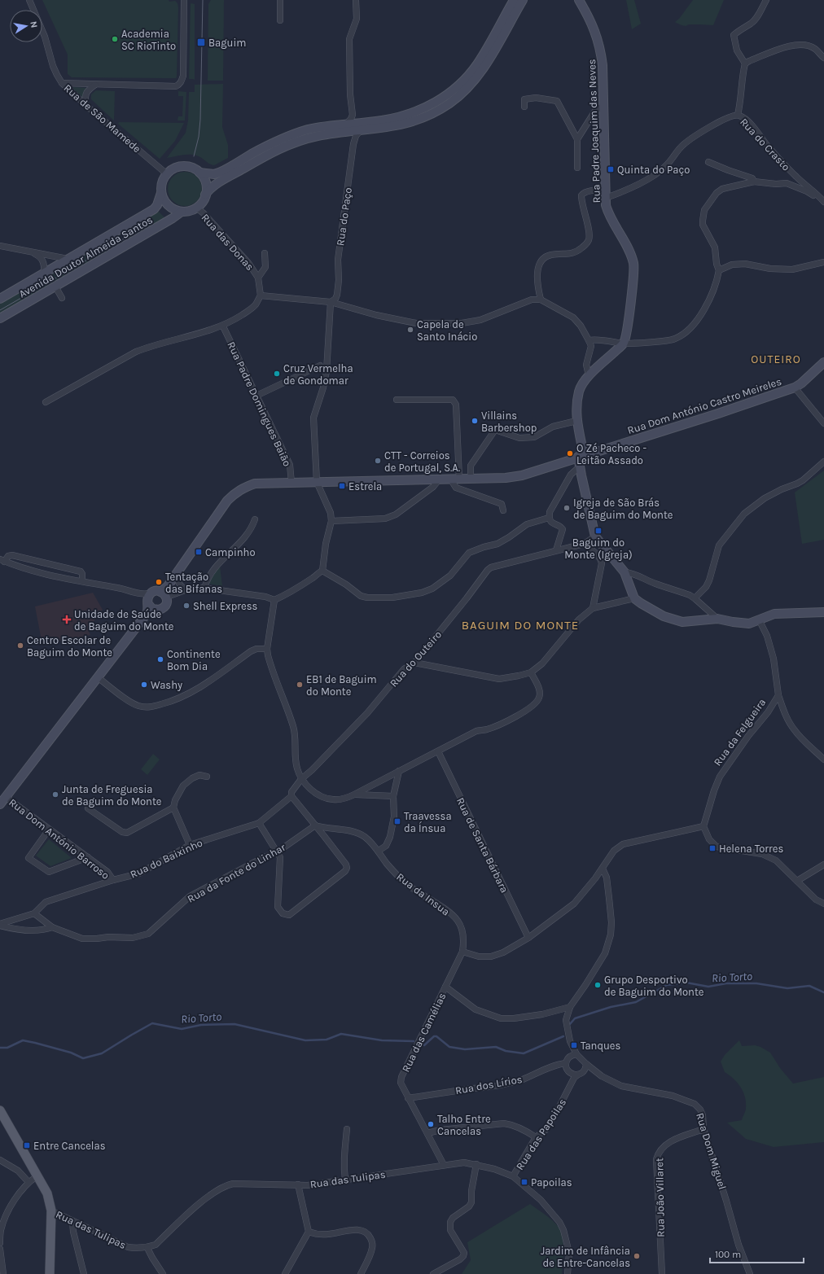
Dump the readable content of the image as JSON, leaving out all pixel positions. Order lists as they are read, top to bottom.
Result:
{
  "streets": {
    "main road": ["Rua Padre Joaquim das Neves", "Avenida Doutor Almeida Santos", "Rua Dom António Castro Meireles"],
    "street": [
      "Rua de São Mamede",
      "Rua do Crasto",
      "Rua do Paço",
      "Rua das Donas",
      "Rua Padre Domingues Baião",
      "Rua do Outeiro",
      "Rua da Felgueira",
      "Rua Dom António Barroso",
      "Rua de Santa Bárbara",
      "Rua do Baixinho",
      "Rua da Fonte do Linhar",
      "Rua da Insua",
      "Rua das Camélias",
      "Rua dos Lírios",
      "Rua das Papoilas",
      "Rua Dom Miguel",
      "Rua das Tulipas",
      "Rua João Villaret"
    ]
  },
  "crossings": [
    ["Rua de São Mamede", "Rua das Donas"],
    ["Rua de São Mamede", "Avenida Doutor Almeida Santos"],
    ["Rua Padre Joaquim das Neves", "Rua do Crasto"],
    ["Rua das Donas", "Avenida Doutor Almeida Santos"],
    ["Rua Padre Domingues Baião", "Rua Dom António Castro Meireles"],
    ["Rua do Outeiro", "Rua do Baixinho"],
    ["Rua Dom António Barroso", "Rua do Baixinho"],
    ["Rua do Baixinho", "Rua da Fonte do Linhar"],
    ["Rua da Fonte do Linhar", "Rua da Insua"],
    ["Rua da Insua", "Rua das Camélias"],
    ["Rua das Camélias", "Rua dos Lírios"],
    ["Rua das Camélias", "Rua das Tulipas"],
    ["Rua dos Lírios", "Rua das Papoilas"],
    ["Rua dos Lírios", "Rua Dom Miguel"],
    ["Rua das Papoilas", "Rua Dom Miguel"],
    ["Rua das Papoilas", "Rua das Tulipas"],
    ["Rua Dom Miguel", "Rua João Villaret"]
  ],
  "districts": ["OUTEIRO", "BAGUIM DO MONTE"],
  "water": ["Rio Torto"],
  "places": {
    "other": [
      "Academia SC RioTinto",
      "Capela de Santo Inácio",
      "Cruz Vermelha de Gondomar",
      "Villains Barbershop",
      "O Zé Pacheco - Leitão Assado",
      "CTT - Correios de Portugal, S.A.",
      "Igreja de São Brás de Baguim do Monte",
      "Tentação das Bifanas",
      "Shell Express",
      "Centro Escolar de Baguim do Monte",
      "Continente Bom Dia",
      "Washy",
      "EB1 de Baguim do Monte",
      "Junta de Freguesia de Baguim do Monte",
      "Grupo Desportivo de Baguim do Monte",
      "Talho Entre Cancelas",
      "Jardim de Infância de Entre-Cancelas"
    ],
    "transit": [
      "Baguim",
      "Quinta do Paço",
      "Estrela",
      "Baguim do Monte (Igreja)",
      "Campinho",
      "Traavessa da Ínsua",
      "Helena Torres",
      "Tanques",
      "Entre Cancelas",
      "Papoilas"
    ],
    "health": ["Unidade de Saúde de Baguim do Monte"]
  },
  "scale_bar": "100 m",
  "north": "right"
}
